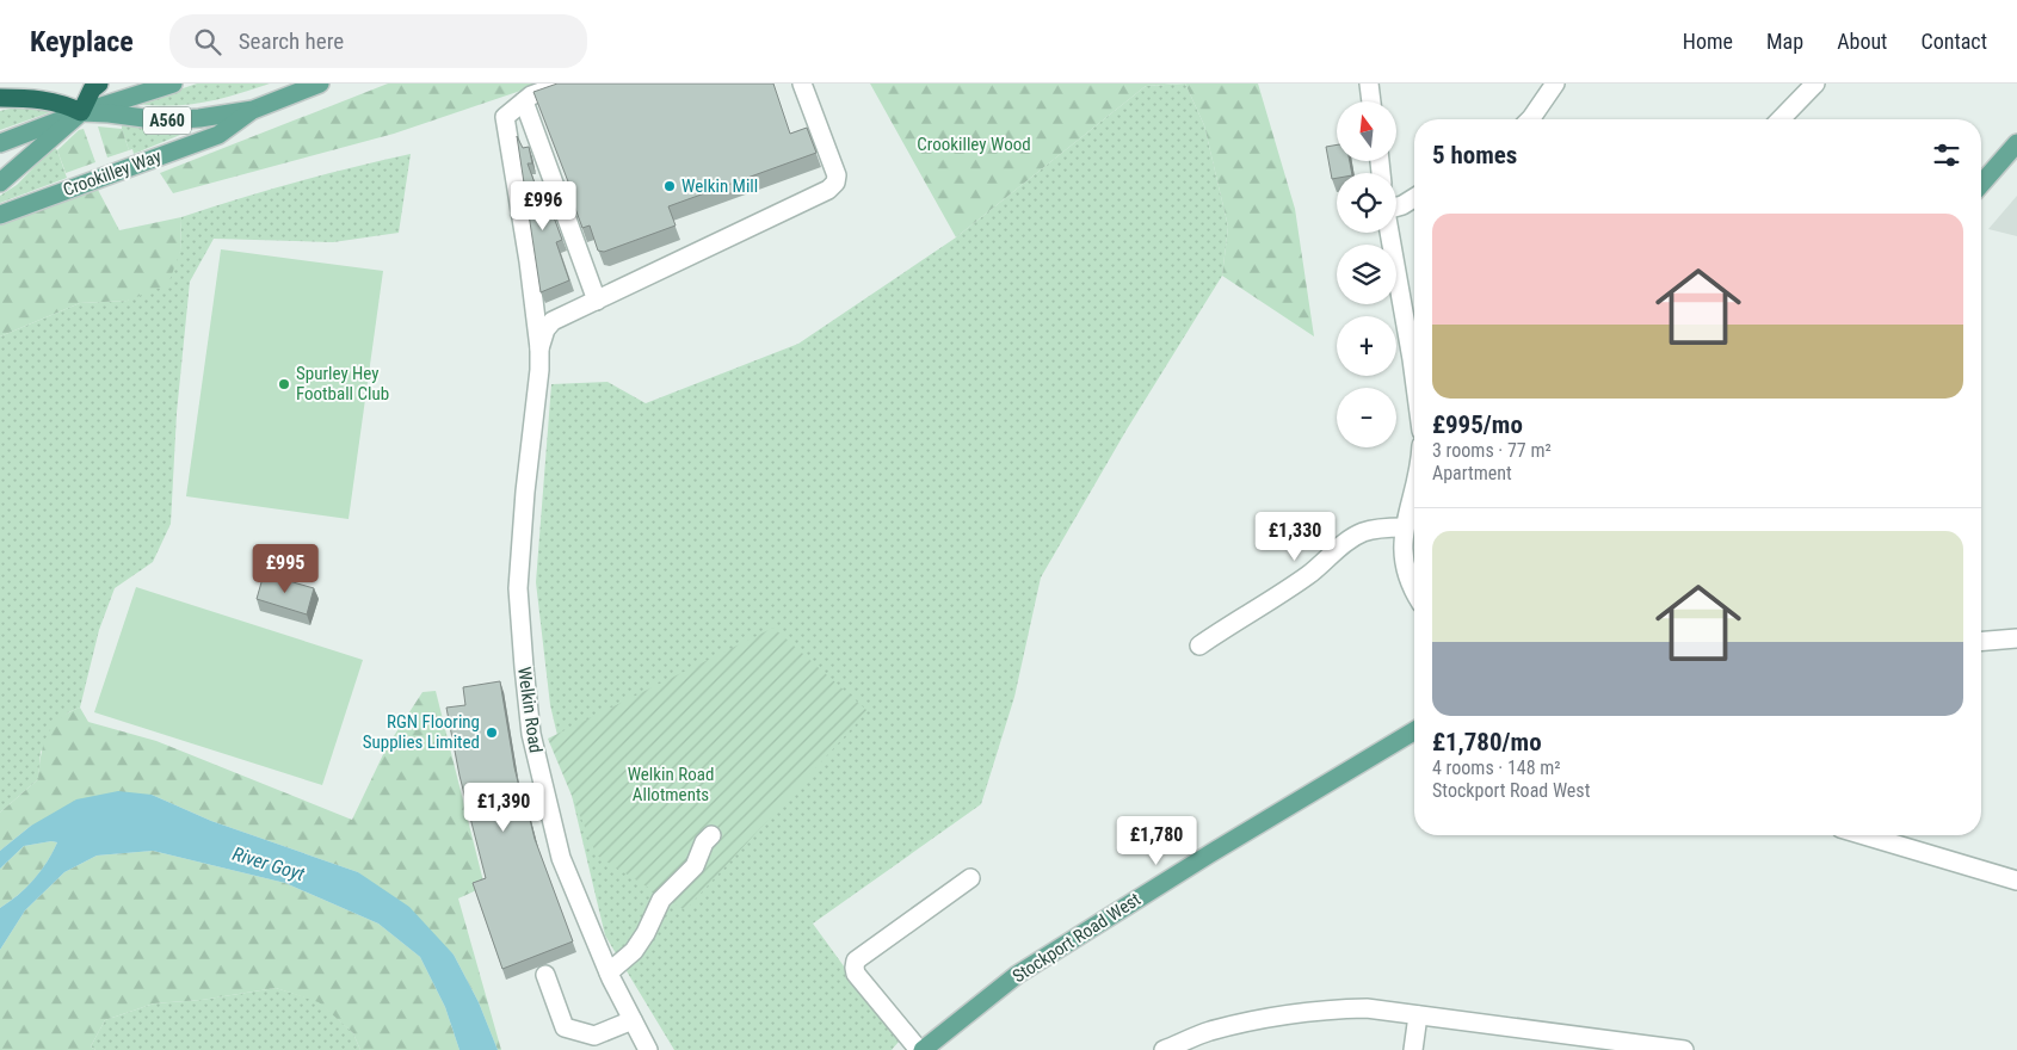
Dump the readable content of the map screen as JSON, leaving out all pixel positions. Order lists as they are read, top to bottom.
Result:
{
  "streets": {
    "main road": ["A560", "Crookilley Way", "Stockport Road West"],
    "street": ["Welkin Road"]
  },
  "water": ["River Goyt"],
  "parks": ["Crookilley Wood", "Welkin Road Allotments"],
  "places": ["Welkin Mill", "Spurley Hey Football Club", "RGN Flooring Supplies Limited"],
  "north": "top",
  "page": {
    "header": "Keyplace",
    "search": "Search here",
    "nav": [
      "Home",
      "Map",
      "About",
      "Contact"
    ],
    "map_buttons": ["+", "−"],
    "heading": "5 homes",
    "price": [
      "£996",
      "£1,330",
      "£995",
      "£1,390",
      "£1,780"
    ],
    "list": [
      {
        "name": "£995/mo",
        "note": "3 rooms · 77 m² · Apartment"
      },
      {
        "name": "£1,780/mo",
        "note": "4 rooms · 148 m² · Stockport Road West"
      }
    ]
  }
}
